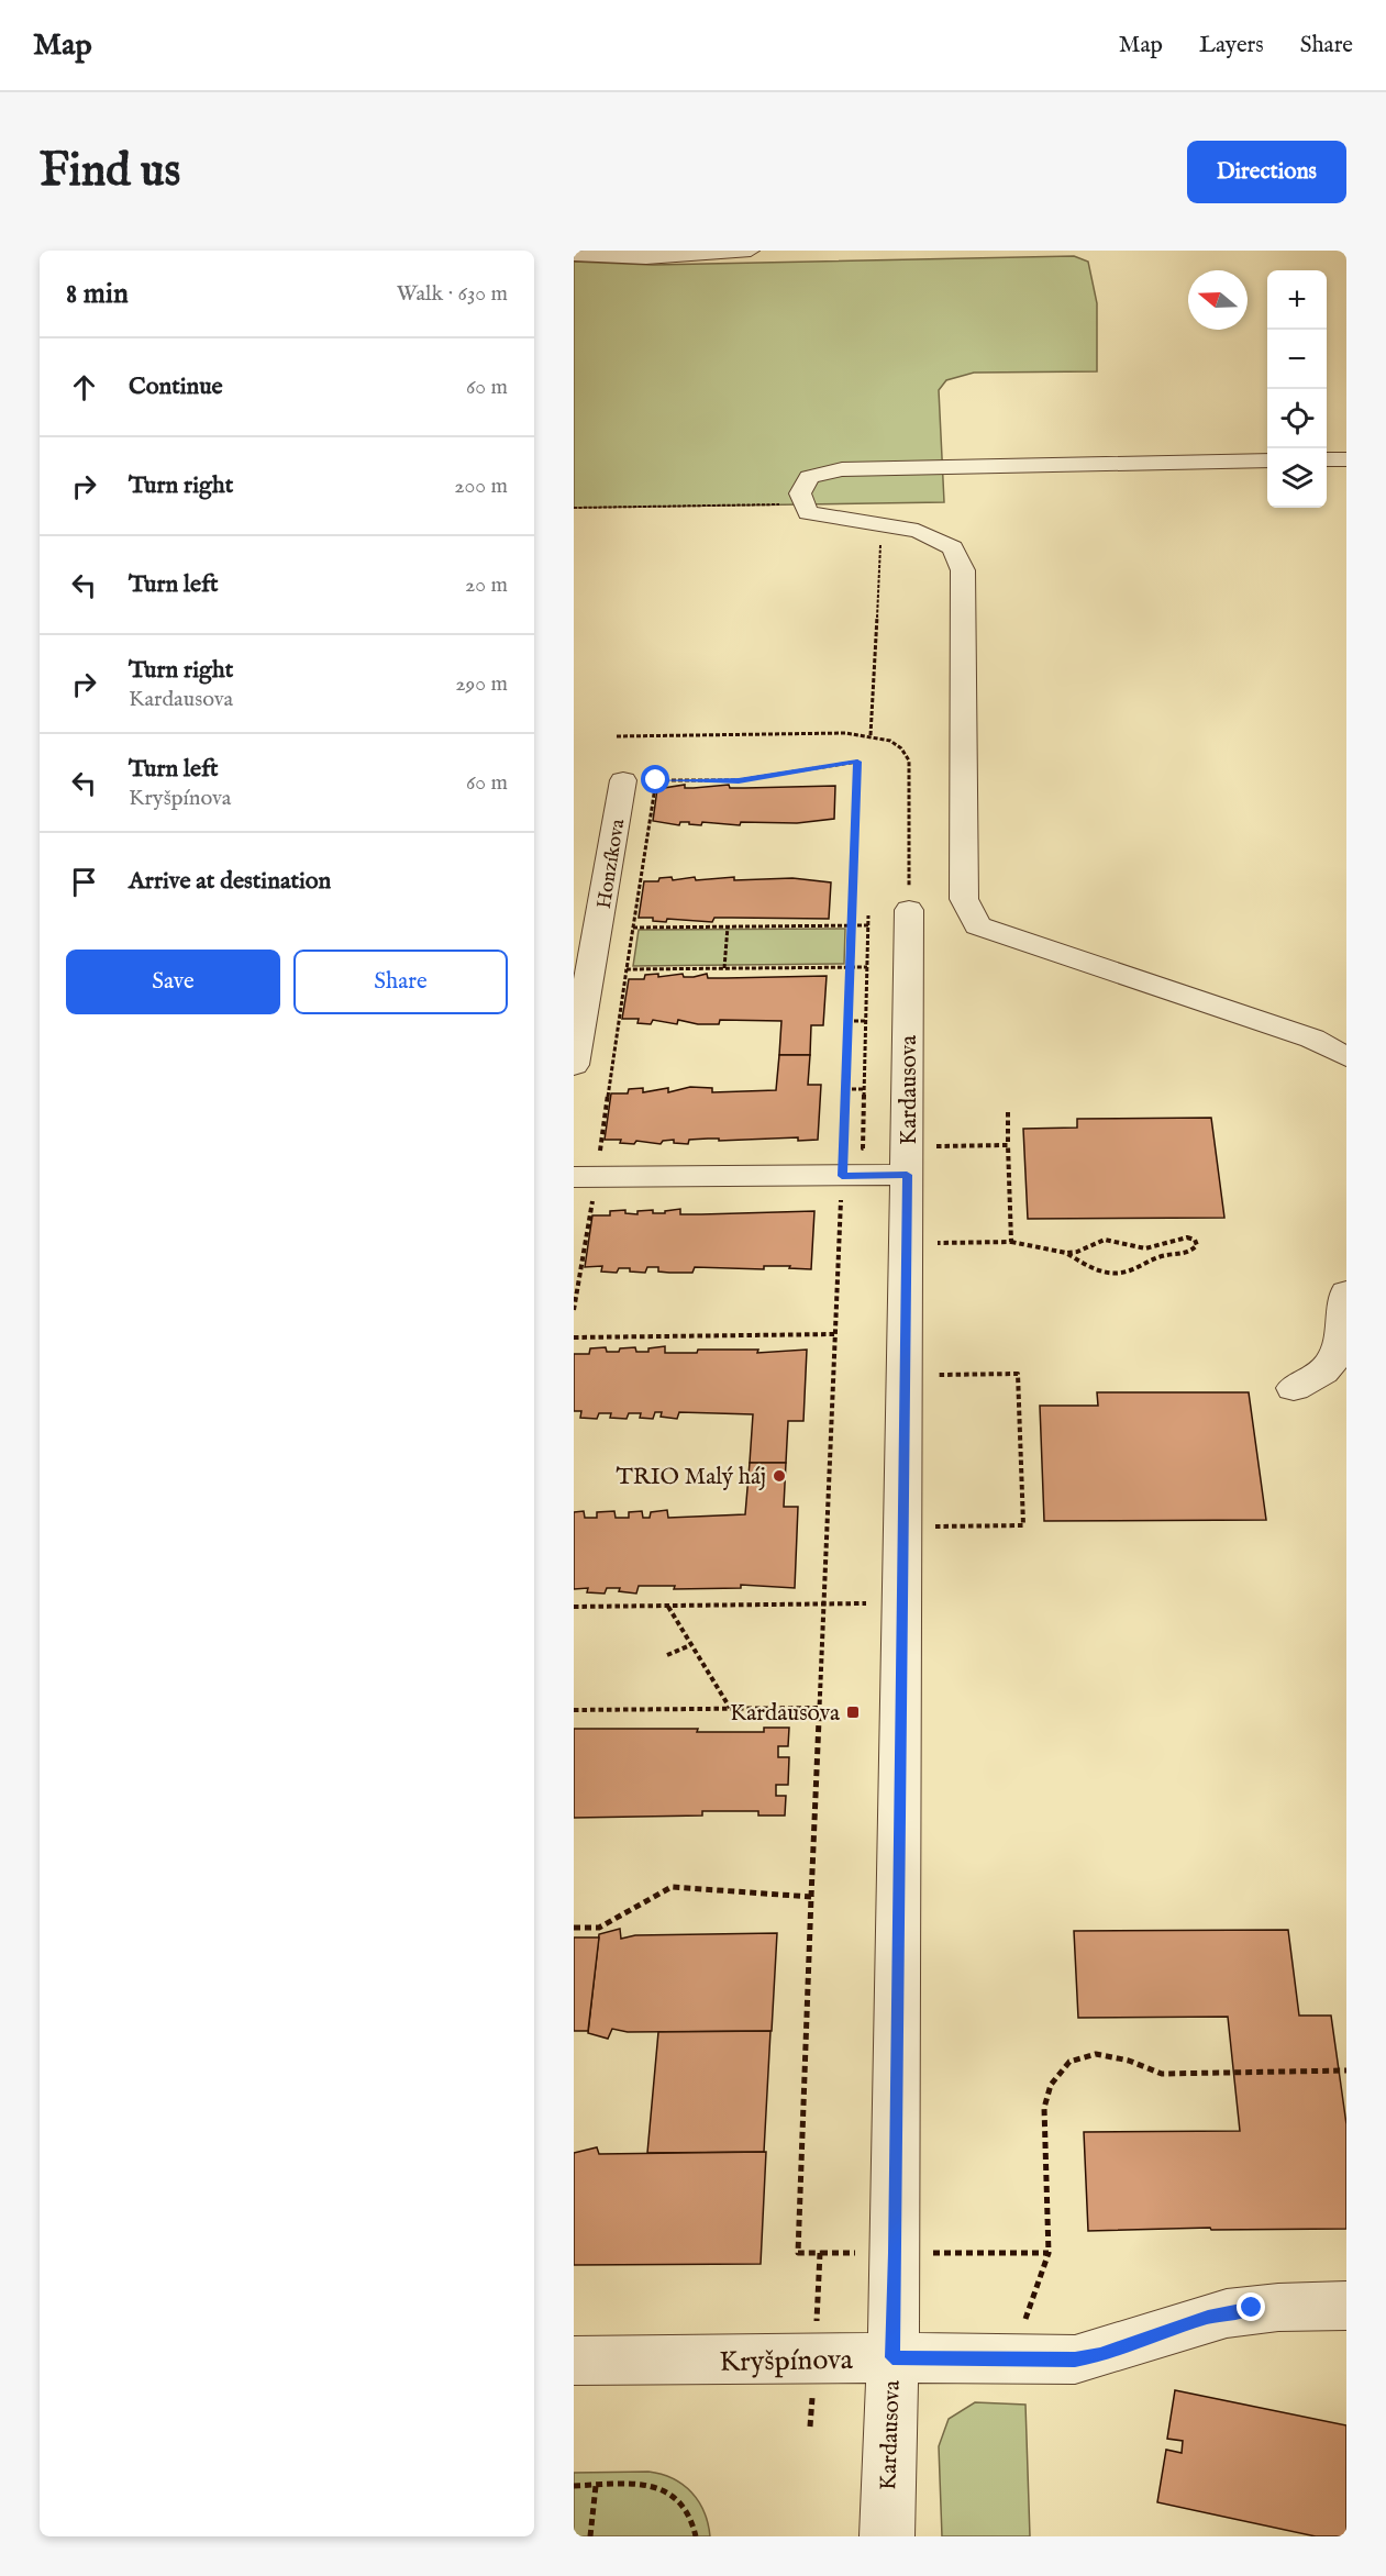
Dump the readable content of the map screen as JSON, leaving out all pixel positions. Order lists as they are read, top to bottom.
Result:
{
  "streets": {
    "street": ["Honzíkova", "Kardausova", "Kryšpínova"]
  },
  "crossings": [
    ["Kardausova", "Kryšpínova"]
  ],
  "places": {
    "other": ["TRIO Malý háj"],
    "transit": ["Kardausova"]
  },
  "north": "left",
  "page": {
    "header": "Map",
    "nav": ["Map", "Layers", "Share"],
    "buttons": [
      "Directions",
      ["Save", "Share"]
    ],
    "title": "Find us",
    "heading": ["8 min", "Walk · 630 m"],
    "map_buttons": ["+", "−"],
    "list": [
      ["Continue", "60 m"],
      ["Turn right", "200 m"],
      ["Turn left", "20 m"],
      ["Turn right", "Kardausova", "290 m"],
      ["Turn left", "Kryšpínova", "60 m"],
      "Arrive at destination"
    ]
  }
}
